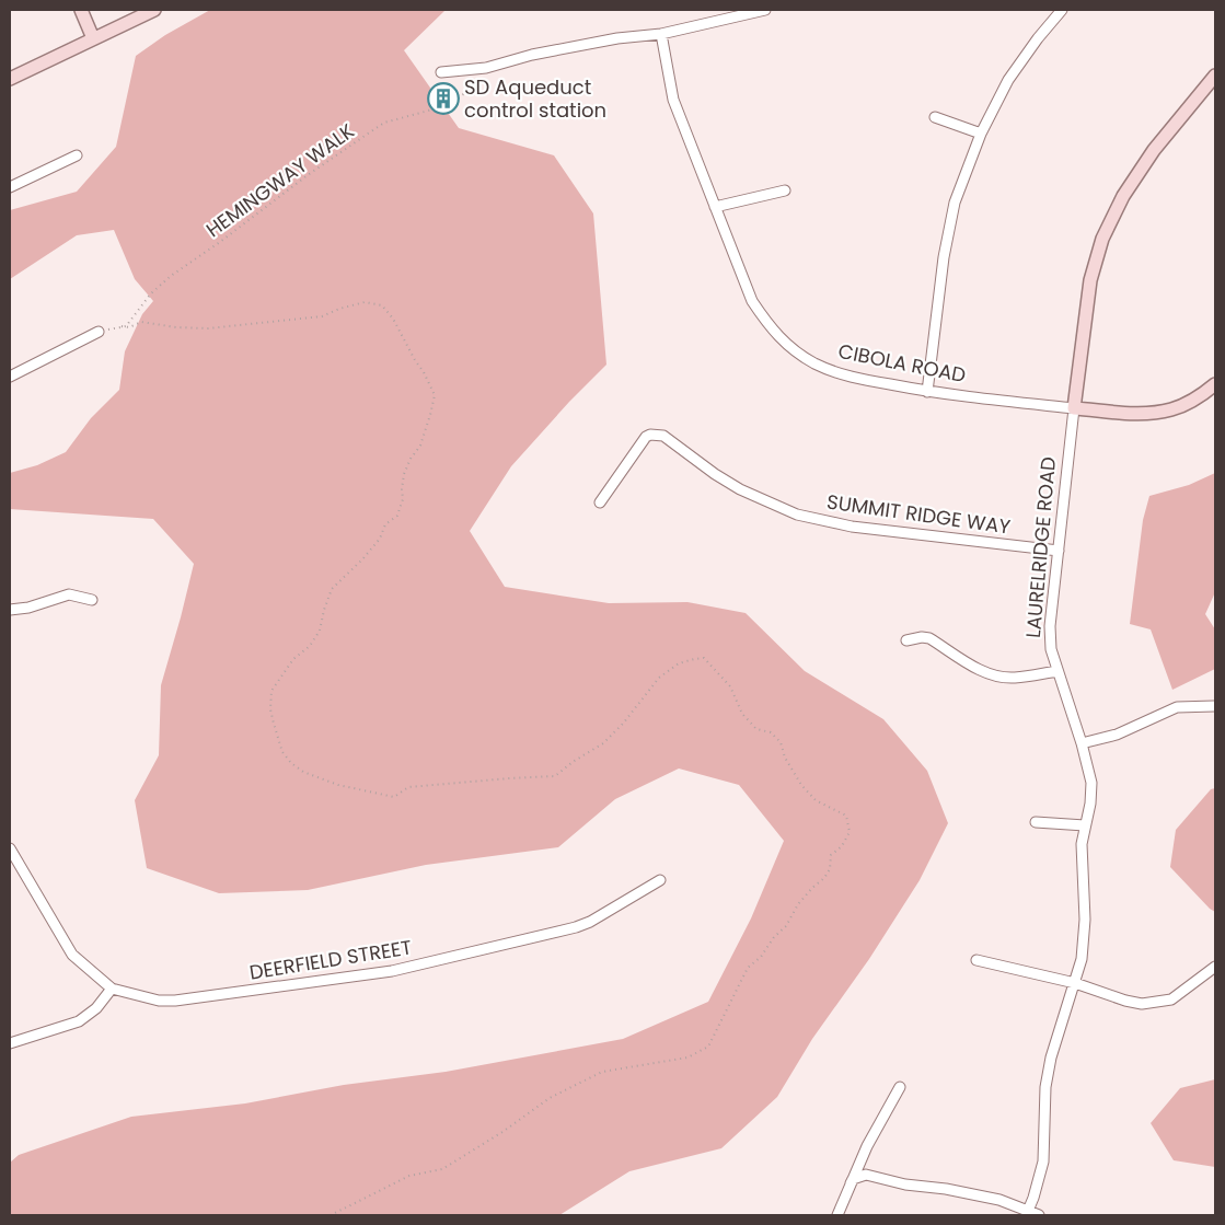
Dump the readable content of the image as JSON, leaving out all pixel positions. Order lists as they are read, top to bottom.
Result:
{
  "streets": {
    "street": [
      "CIBOLA ROAD",
      "SUMMIT RIDGE WAY",
      "LAURELRIDGE ROAD",
      "DEERFIELD STREET"
    ],
    "path": ["HEMINGWAY WALK"]
  },
  "crossings": [
    ["CIBOLA ROAD", "LAURELRIDGE ROAD"],
    ["SUMMIT RIDGE WAY", "LAURELRIDGE ROAD"]
  ],
  "places": {
    "building": ["SD Aqueduct control station"]
  }
}
